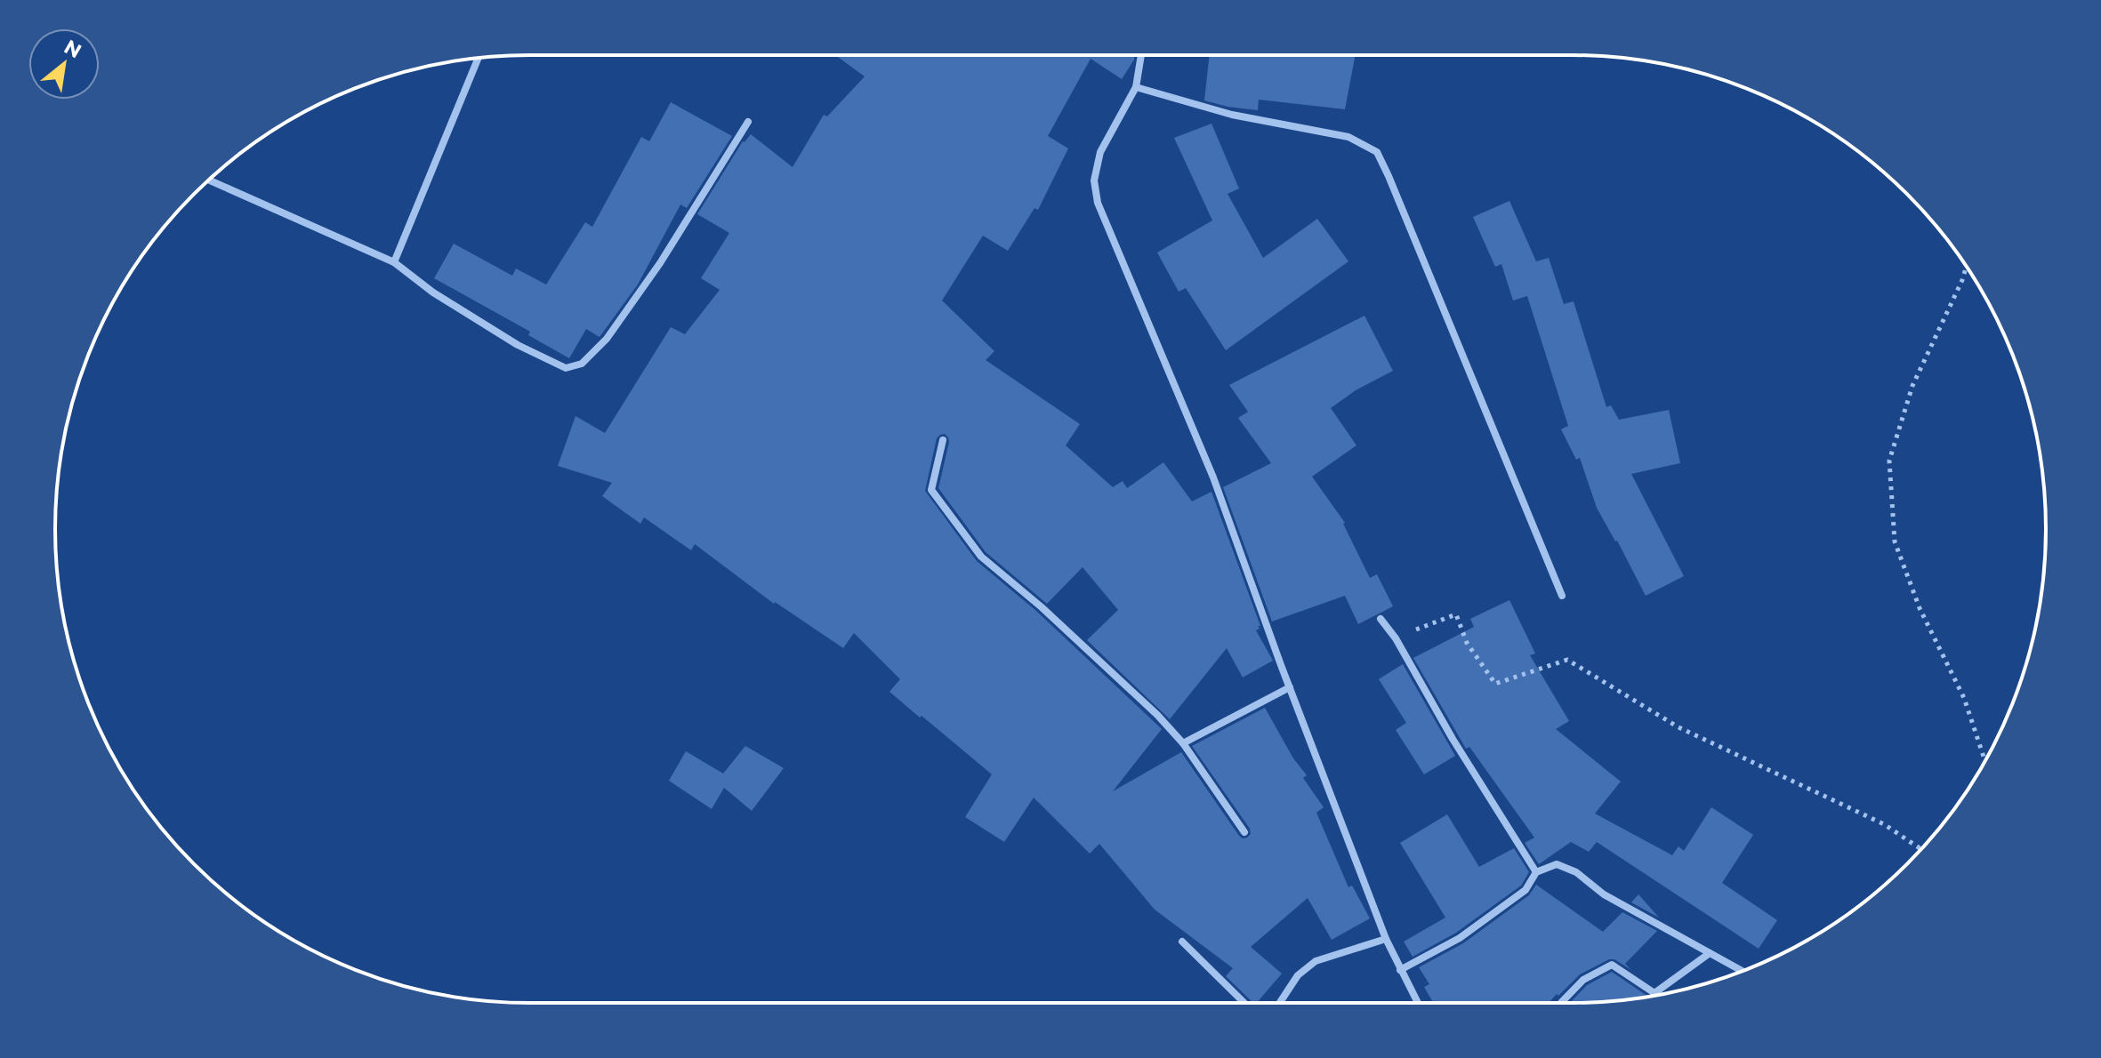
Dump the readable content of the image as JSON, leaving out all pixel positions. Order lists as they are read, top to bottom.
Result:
{
  "north": "top right"
}
